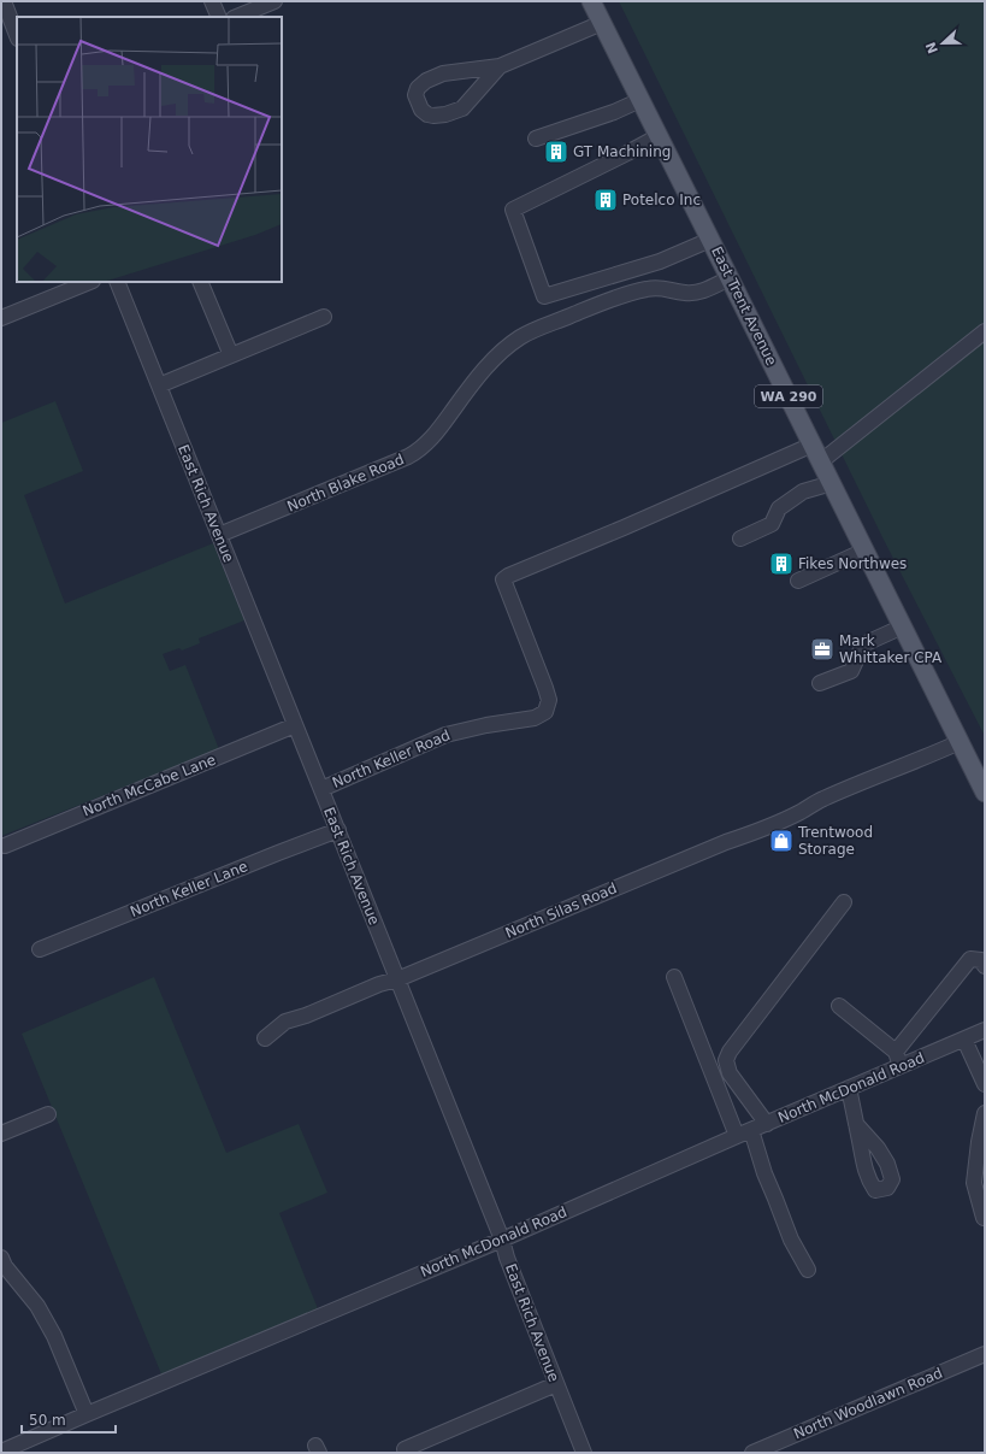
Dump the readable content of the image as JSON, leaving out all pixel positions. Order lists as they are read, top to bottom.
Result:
{
  "streets": {
    "main road": ["East Trent Avenue", "WA 290"],
    "street": [
      "North Blake Road",
      "East Rich Avenue",
      "North Keller Road",
      "North McCabe Lane",
      "North Keller Lane",
      "North Silas Road",
      "North McDonald Road",
      "North Woodlawn Road"
    ]
  },
  "crossings": [
    ["East Trent Avenue", "North Blake Road"],
    ["East Trent Avenue", "North Keller Road"],
    ["East Trent Avenue", "North Silas Road"],
    ["North Blake Road", "East Rich Avenue"],
    ["East Rich Avenue", "North Keller Road"],
    ["East Rich Avenue", "North McCabe Lane"],
    ["East Rich Avenue", "North Keller Lane"],
    ["East Rich Avenue", "North Silas Road"],
    ["East Rich Avenue", "North McDonald Road"]
  ],
  "places": {
    "building": ["GT Machining", "Potelco Inc", "Fikes Northwes"],
    "office": ["Mark Whittaker CPA"],
    "shop": ["Trentwood Storage"]
  },
  "scale_bar": "50 m",
  "north": "left"
}
